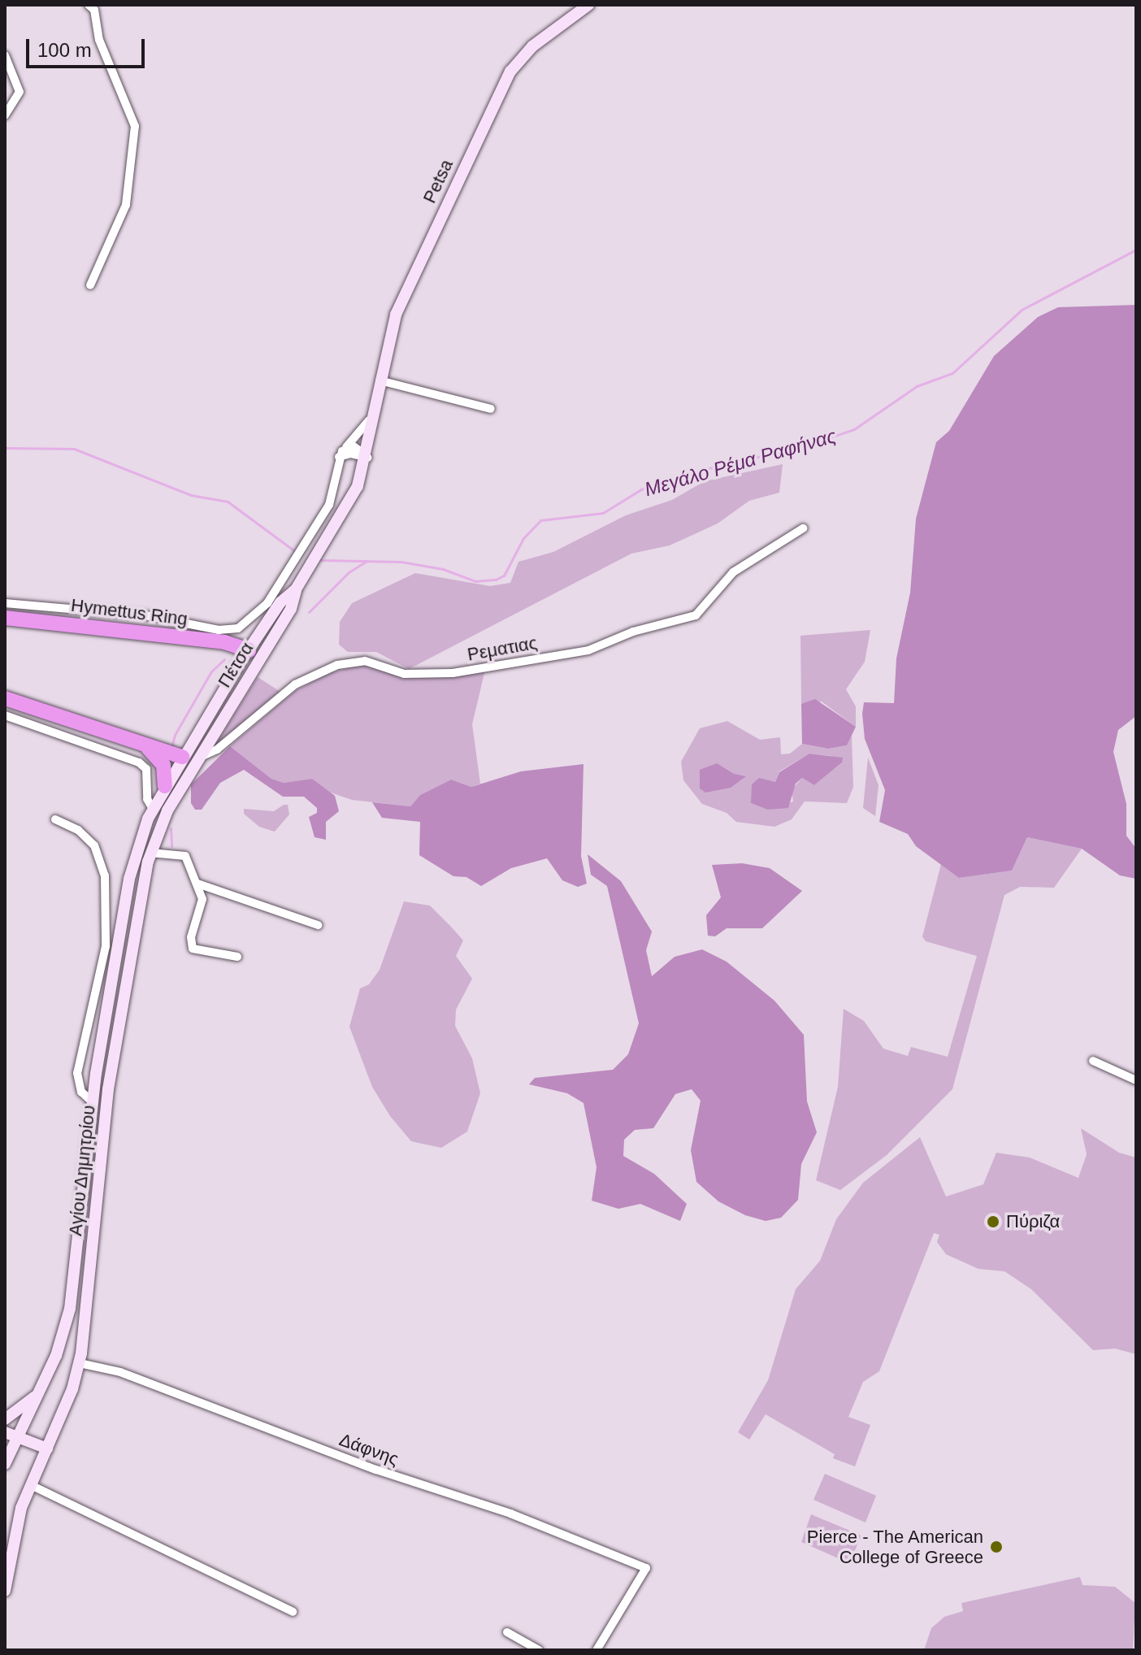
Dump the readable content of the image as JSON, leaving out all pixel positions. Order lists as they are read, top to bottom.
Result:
{
  "streets": {
    "highway": ["Hymettus Ring"],
    "street": [
      "Petsa",
      "Ρεματιας",
      "Πέτσα",
      "Αγίου Δημητρίου",
      "Δάφνης"
    ]
  },
  "crossings": [
    ["Petsa", "Πέτσα"],
    ["Hymettus Ring", "Πέτσα"],
    ["Ρεματιας", "Πέτσα"],
    ["Ρεματιας", "Αγίου Δημητρίου"],
    ["Πέτσα", "Αγίου Δημητρίου"],
    ["Αγίου Δημητρίου", "Δάφνης"]
  ],
  "water": ["Μεγάλο Ρέμα Ραφήνας"],
  "places": ["Πύριζα", "Pierce - The American College of Greece"],
  "scale_bar": "100 m"
}
